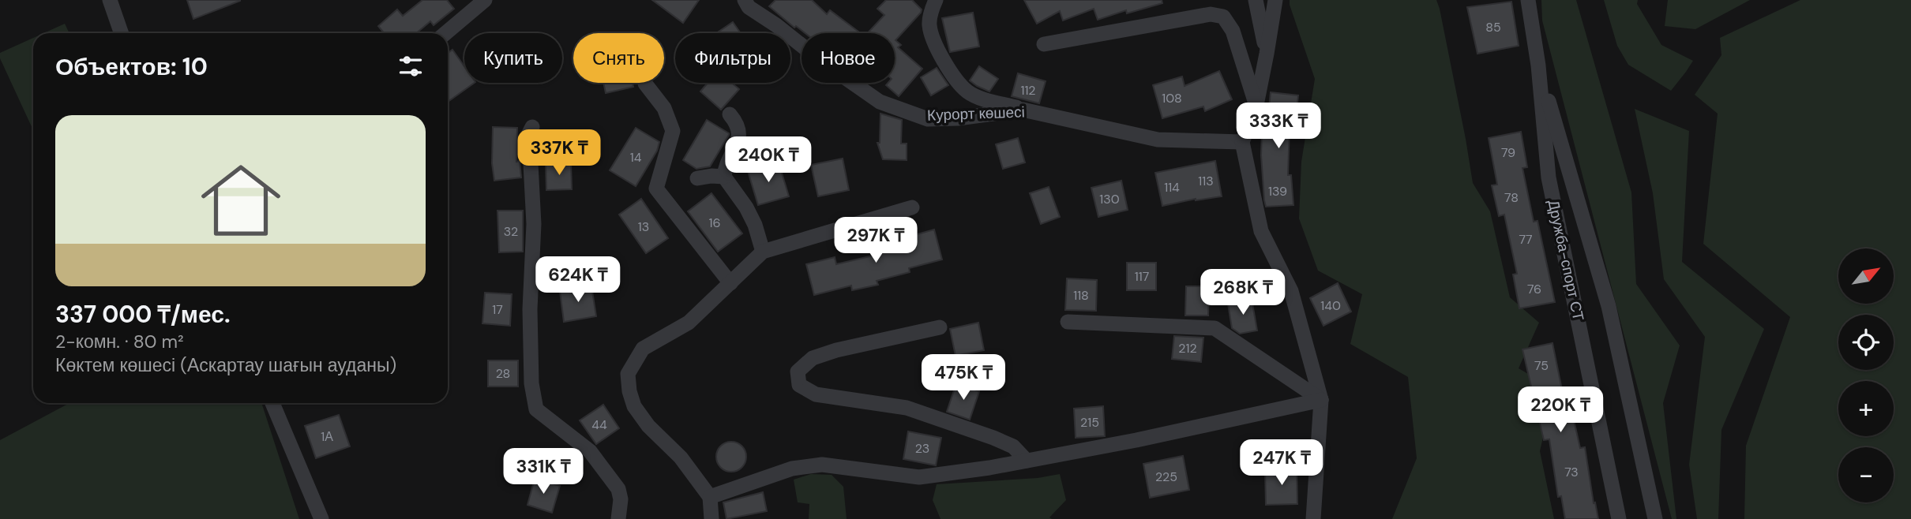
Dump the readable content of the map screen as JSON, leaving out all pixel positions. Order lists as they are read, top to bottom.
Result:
{
  "streets": {
    "street": ["Курорт көшесі", "Дружба-спорт СТ"]
  },
  "house_numbers": [
    "85",
    "112",
    "108",
    "79",
    "14",
    "113",
    "114",
    "139",
    "78",
    "130",
    "16",
    "13",
    "32",
    "77",
    "117",
    "76",
    "118",
    "140",
    "17",
    "212",
    "75",
    "28",
    "215",
    "44",
    "1А",
    "23",
    "73",
    "225"
  ],
  "north": "top right",
  "page": {
    "chip": [
      "Купить",
      "Снять",
      "Фильтры",
      "Новое"
    ],
    "heading": "Объектов: 10",
    "list": [
      {
        "name": "337 000 ₸/мес.",
        "note": "2-комн. · 80 m² · Көктем көшесі (Аскартау шағын ауданы)"
      }
    ],
    "price": [
      "333K ₸",
      "337K ₸",
      "240K ₸",
      "297K ₸",
      "624K ₸",
      "268K ₸",
      "475K ₸",
      "220K ₸",
      "247K ₸",
      "331K ₸"
    ],
    "map_buttons": ["+", "−"]
  }
}
